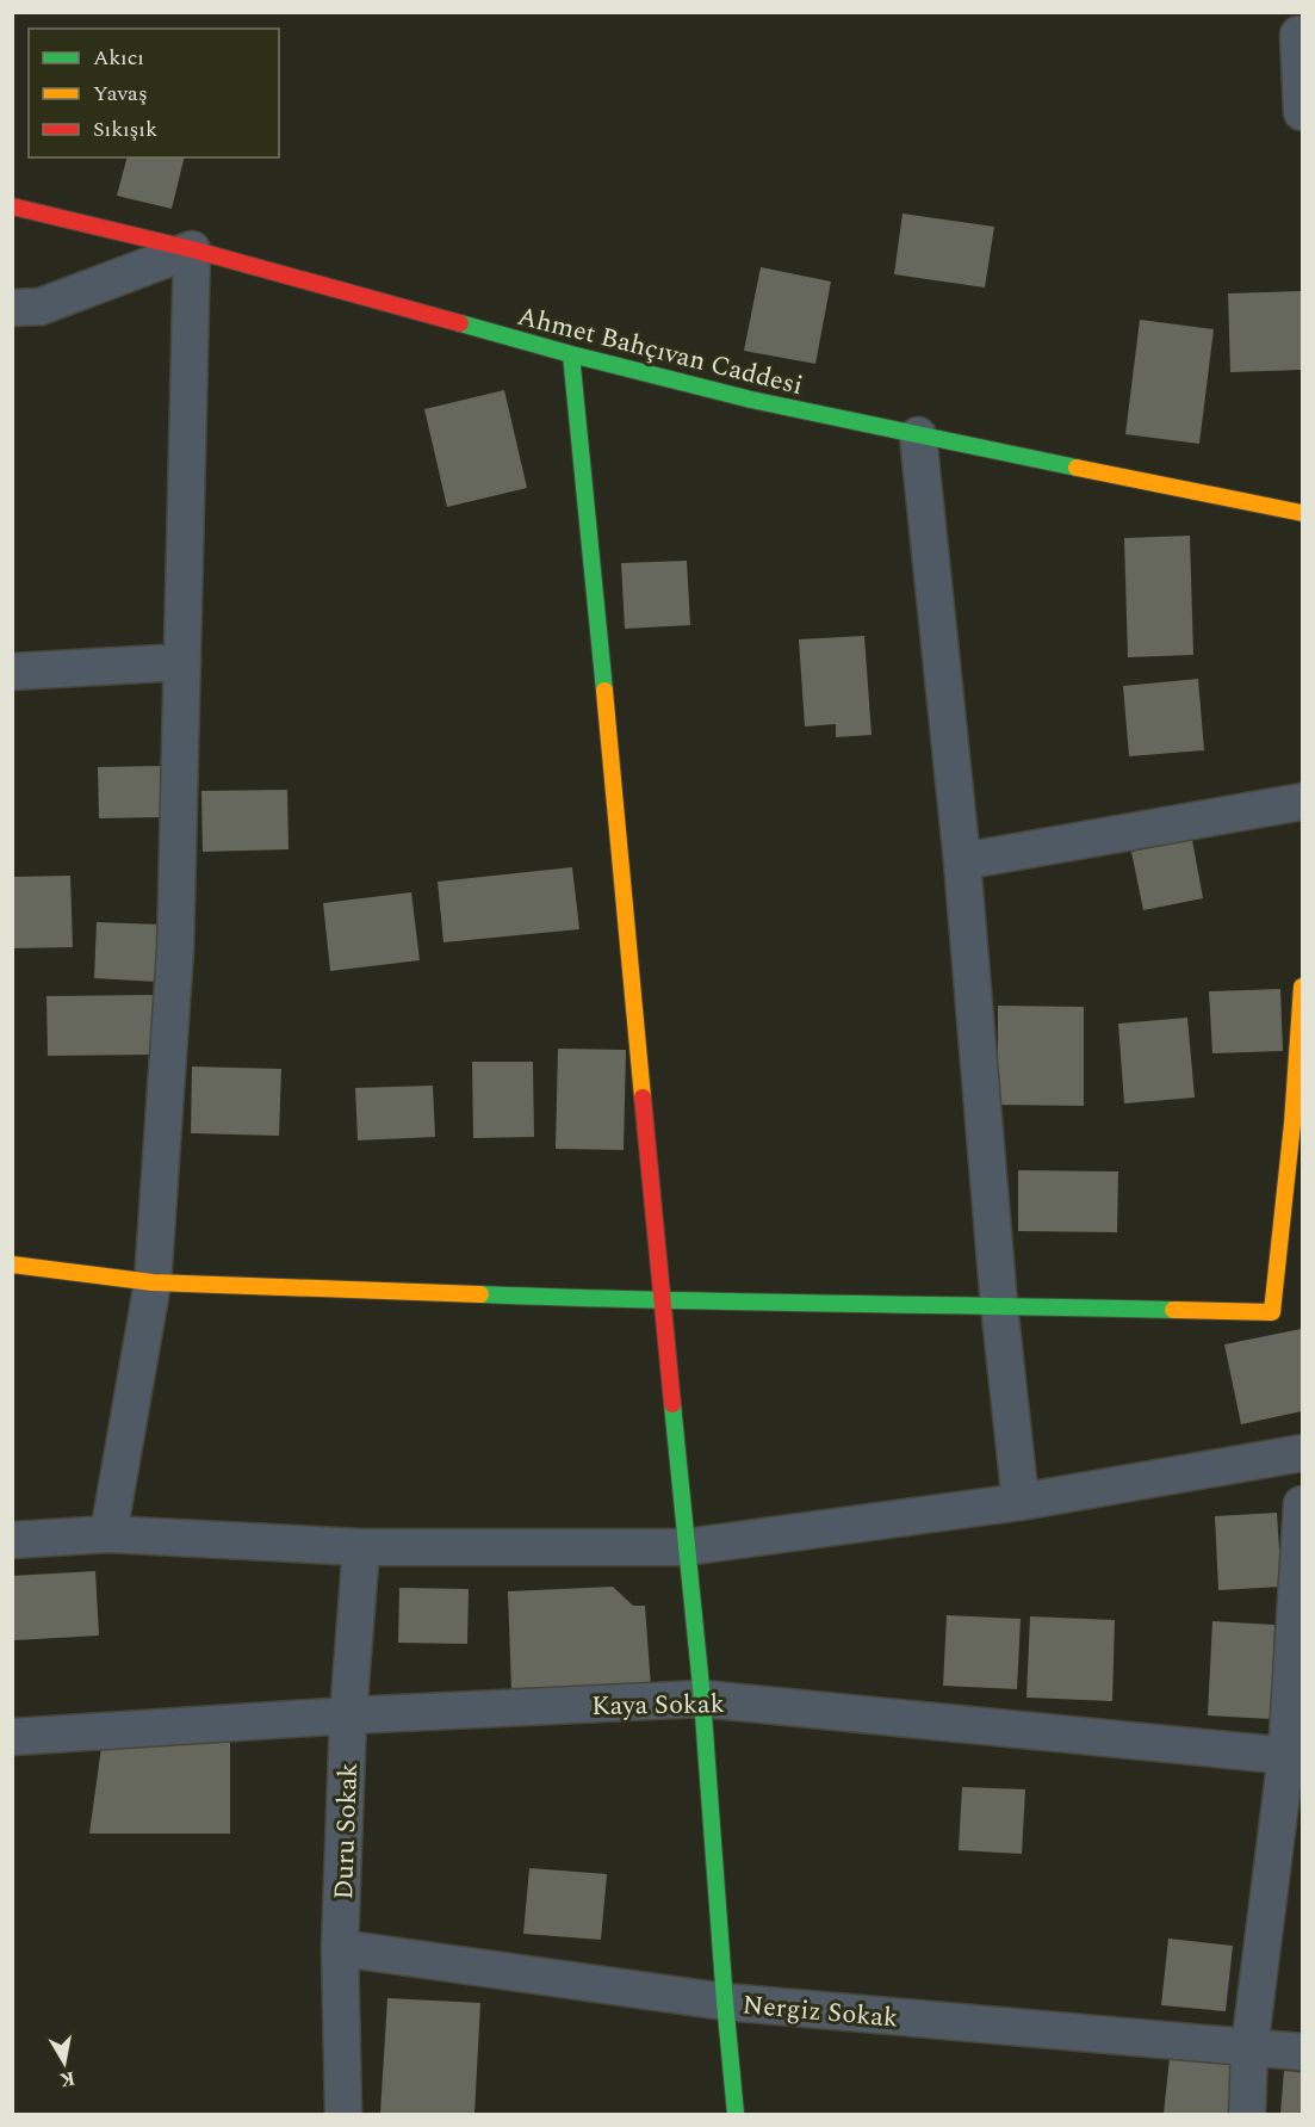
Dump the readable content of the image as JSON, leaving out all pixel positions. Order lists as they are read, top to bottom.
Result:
{
  "streets": {
    "street": [
      "Ahmet Bahçıvan Caddesi",
      "Kaya Sokak",
      "Duru Sokak",
      "Nergiz Sokak"
    ]
  },
  "crossings": [
    ["Kaya Sokak", "Duru Sokak"],
    ["Duru Sokak", "Nergiz Sokak"]
  ],
  "legend": ["Akıcı", "Yavaş", "Sıkışık"],
  "north": "bottom"
}
